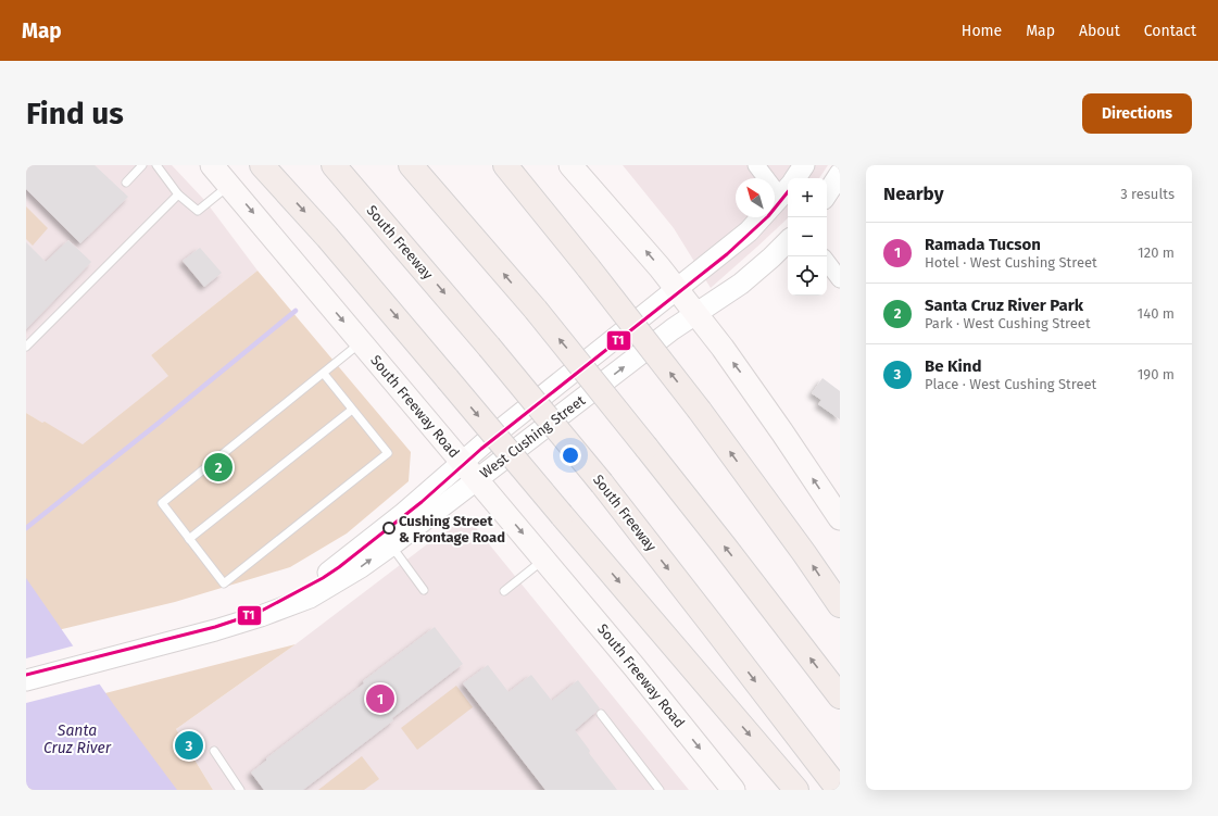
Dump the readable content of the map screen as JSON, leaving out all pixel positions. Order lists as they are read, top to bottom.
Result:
{
  "streets": {
    "highway": ["South Freeway"],
    "main road": ["South Freeway Road"],
    "street": ["West Cushing Street"]
  },
  "crossings": [
    ["South Freeway Road", "West Cushing Street"]
  ],
  "one_way": ["South Freeway Road"],
  "water": ["Santa Cruz River"],
  "places": ["Cushing Street & Frontage Road"],
  "lines": ["transit line T1"],
  "north": "top left",
  "page": {
    "header": "Map",
    "nav": [
      "Home",
      "Map",
      "About",
      "Contact"
    ],
    "buttons": "Directions",
    "title": "Find us",
    "heading": ["Nearby", "3 results"],
    "map_buttons": ["+", "−"],
    "list": [
      {
        "mark": "1",
        "name": "Ramada Tucson",
        "note": "Hotel · West Cushing Street",
        "value": "120 m"
      },
      {
        "mark": "2",
        "name": "Santa Cruz River Park",
        "note": "Park · West Cushing Street",
        "value": "140 m"
      },
      {
        "mark": "3",
        "name": "Be Kind",
        "note": "Place · West Cushing Street",
        "value": "190 m"
      }
    ],
    "pins": ["2", "1", "3"]
  }
}
